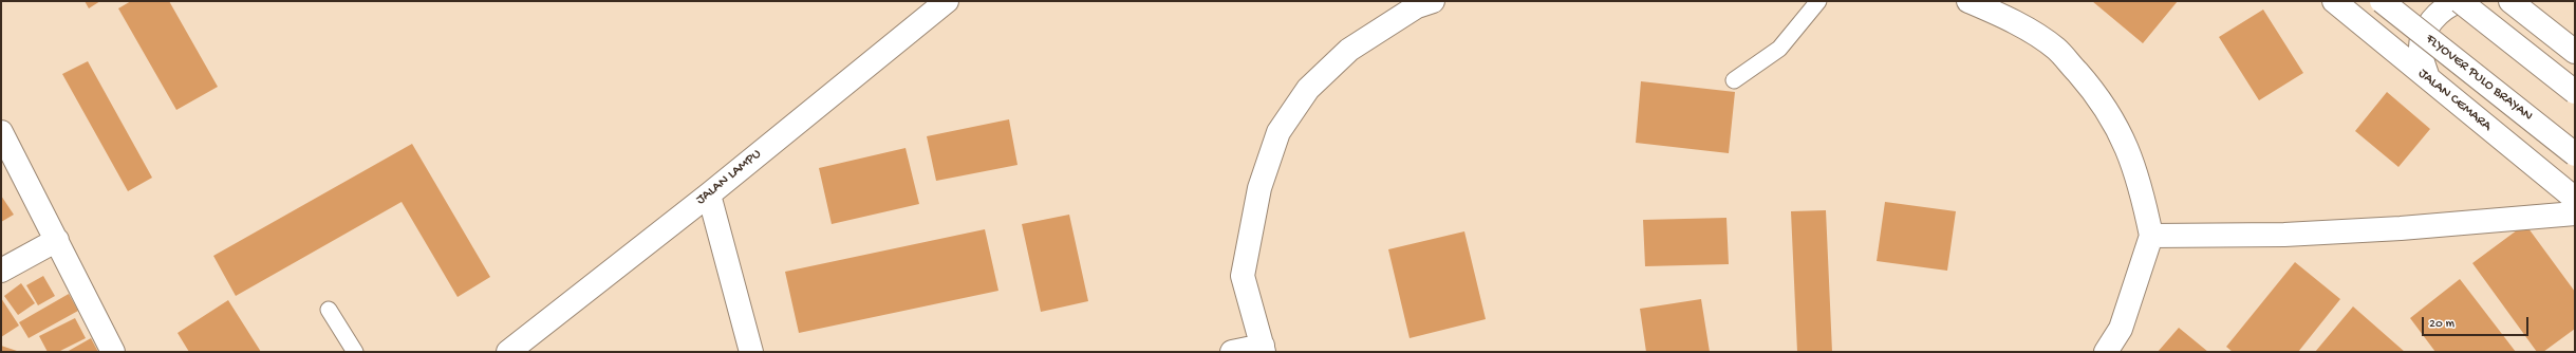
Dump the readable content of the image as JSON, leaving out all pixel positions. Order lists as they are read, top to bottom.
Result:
{
  "streets": {
    "main road": ["FLYOVER PULO BRAYAN", "JALAN CEMARA", "JALAN LAMPU"]
  },
  "scale_bar": "20 m"
}
